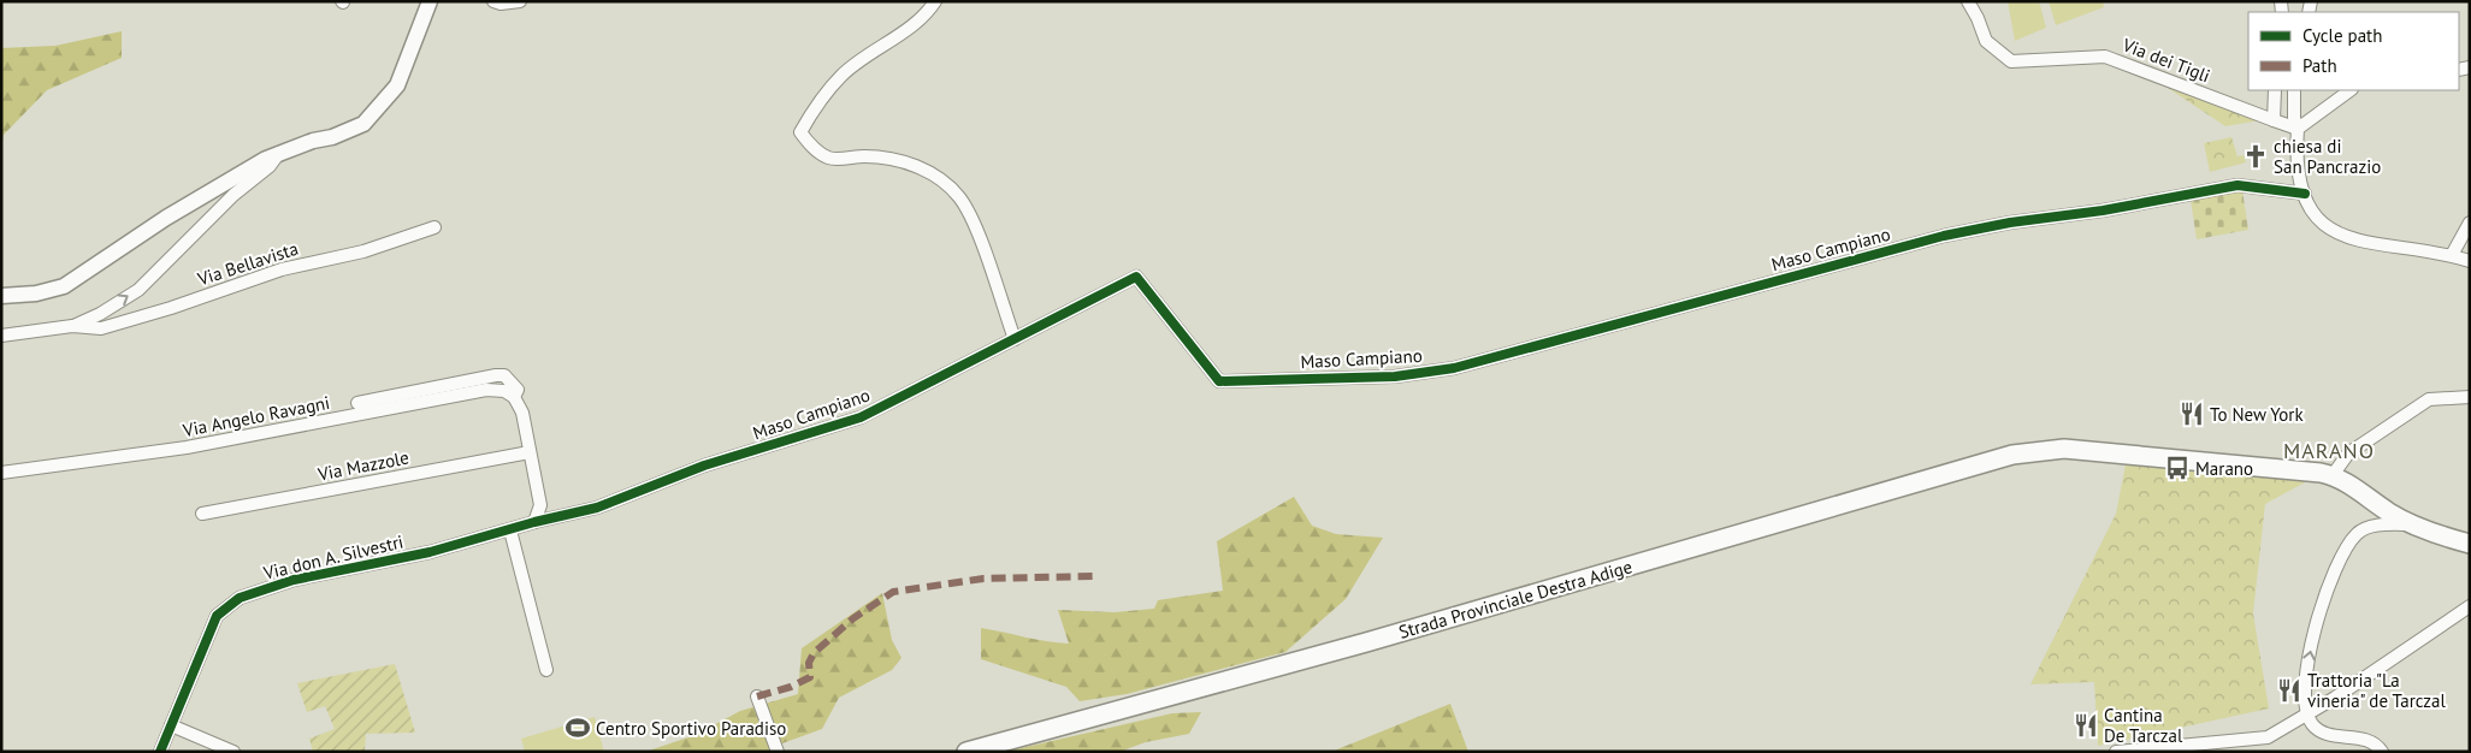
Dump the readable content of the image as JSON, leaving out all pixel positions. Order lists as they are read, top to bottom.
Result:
{
  "streets": {
    "main road": ["Strada Provinciale Destra Adige"],
    "street": [
      "Via dei Tigli",
      "Maso Campiano",
      "Via Bellavista",
      "Via Angelo Ravagni",
      "Via Mazzole",
      "Via don A. Silvestri"
    ]
  },
  "crossings": [
    ["Maso Campiano", "Via don A. Silvestri"]
  ],
  "districts": ["MARANO"],
  "places": {
    "church": ["chiesa di San Pancrazio"],
    "restaurant": ["To New York", "Trattoria \"La vineria\" de Tarczal", "Cantina De Tarczal"],
    "bus stop": ["Marano"],
    "sports": ["Centro Sportivo Paradiso"]
  },
  "legend": ["Cycle path", "Path"]
}
